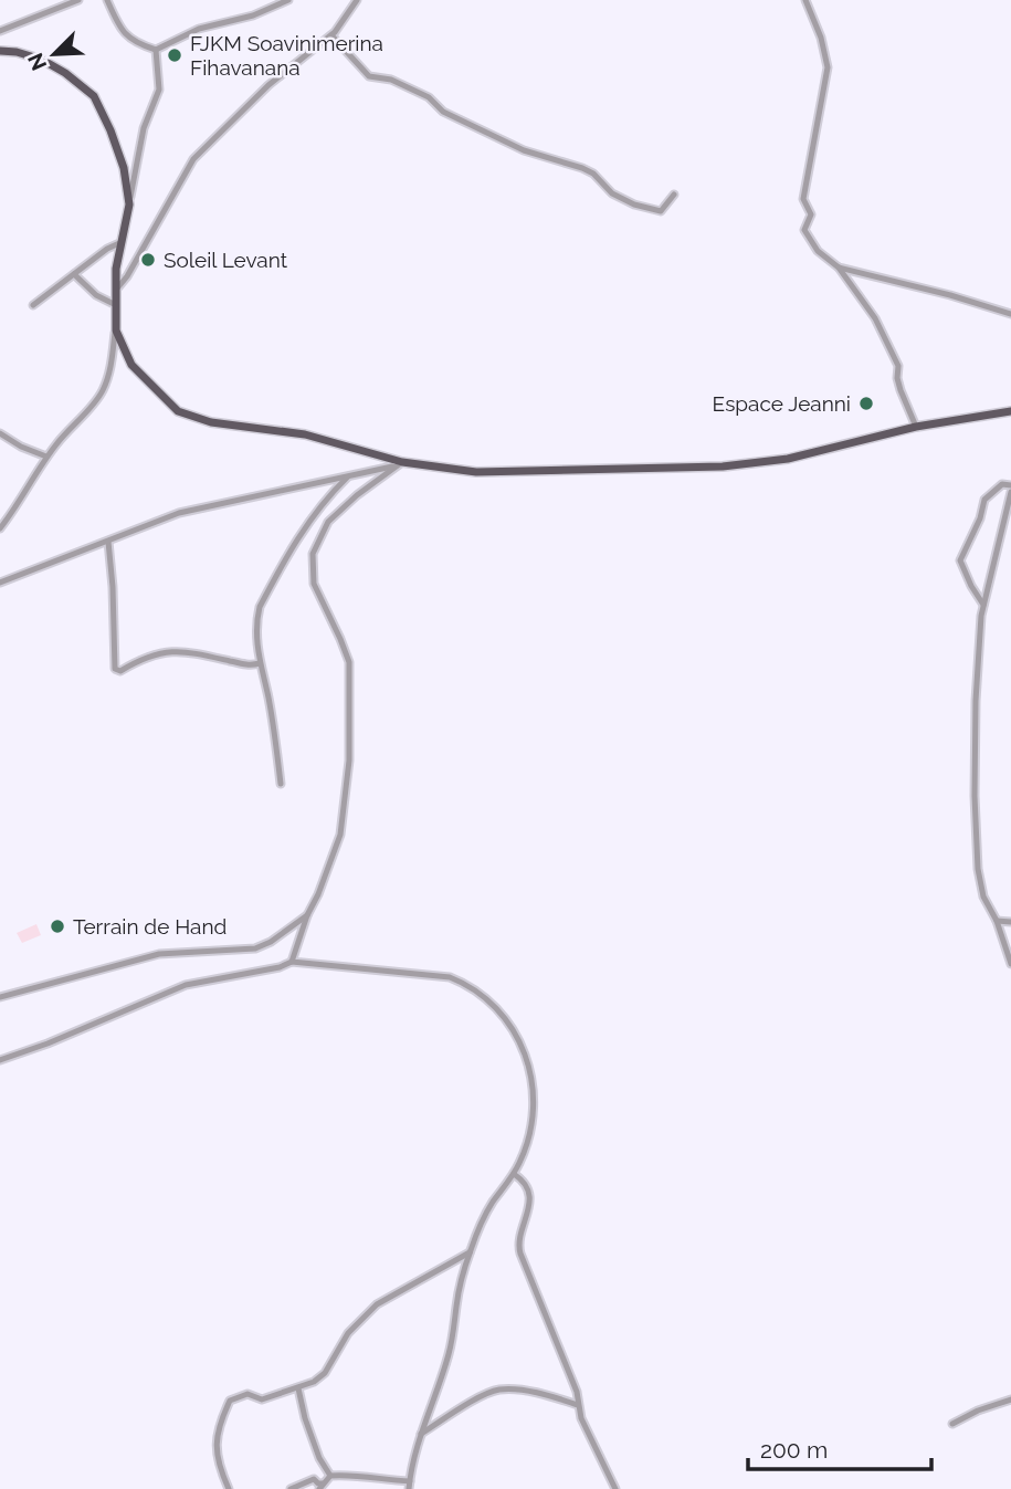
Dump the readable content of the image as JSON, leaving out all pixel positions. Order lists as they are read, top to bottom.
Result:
{
  "places": [
    "FJKM Soavinimerina Fihavanana",
    "Soleil Levant",
    "Espace Jeanni",
    "Terrain de Hand"
  ],
  "scale_bar": "200 m",
  "north": "bottom left"
}
